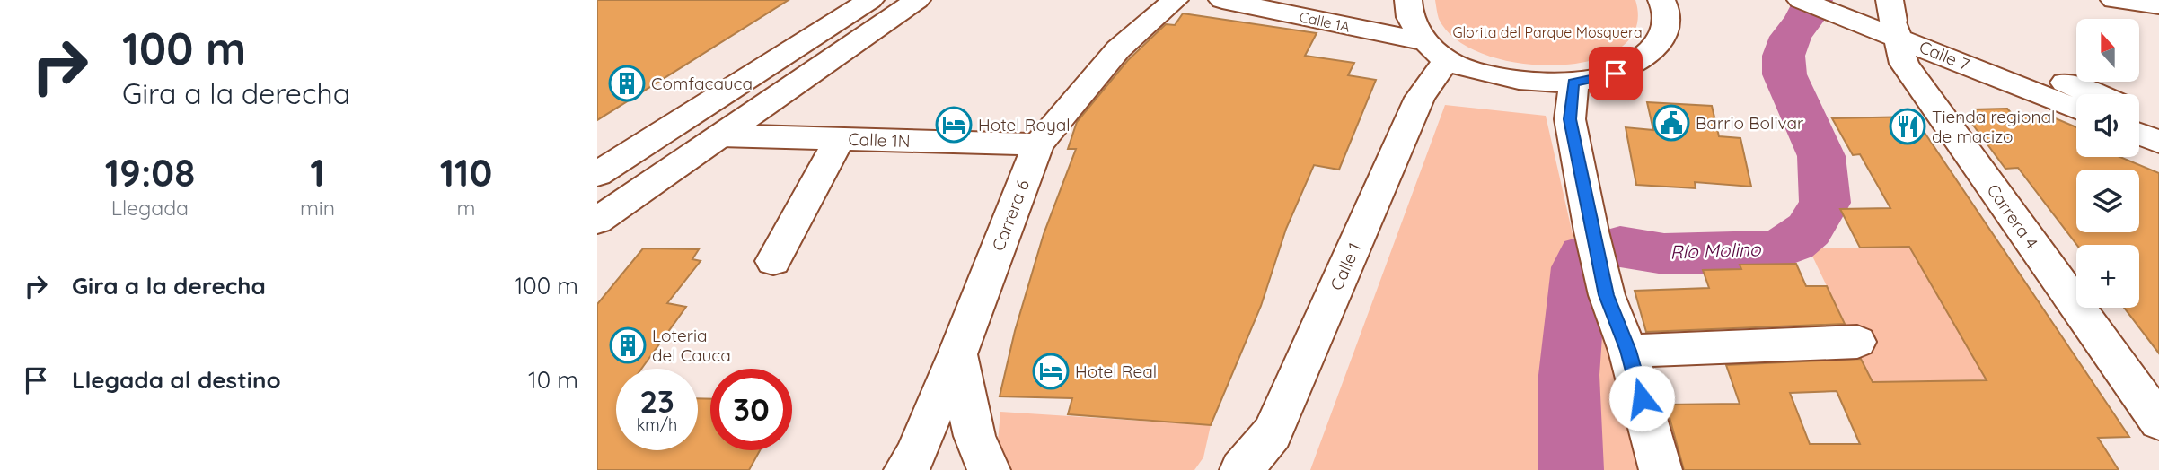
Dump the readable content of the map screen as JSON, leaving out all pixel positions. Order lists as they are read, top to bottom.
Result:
{
  "streets": {
    "street": [
      "Calle 1A",
      "Calle 7",
      "Calle 1N",
      "Carrera 6",
      "Carrera 4",
      "Calle 1"
    ]
  },
  "crossings": [
    ["Calle 1A", "Calle 1"],
    ["Calle 7", "Carrera 4"],
    ["Calle 1N", "Carrera 6"]
  ],
  "water": ["Río Molino"],
  "parks": ["Glorita del Parque Mosquera"],
  "places": {
    "building": ["Comfacauca", "Loteria del Cauca"],
    "public building": ["Barrio Bolivar"],
    "hotel": ["Hotel Royal", "Hotel Real"],
    "restaurant": ["Tienda regional de macizo"]
  },
  "north": "top",
  "page": {
    "turn": ["100 m", "Gira a la derecha"],
    "map_buttons": "+",
    "eta": [
      "19:08",
      "Llegada",
      "1",
      "min",
      "110",
      "m"
    ],
    "list": [
      {
        "name": "Gira a la derecha",
        "value": "100 m"
      },
      {
        "name": "Llegada al destino",
        "value": "10 m"
      }
    ],
    "speed": "23 km/h",
    "limit": "30"
  }
}
